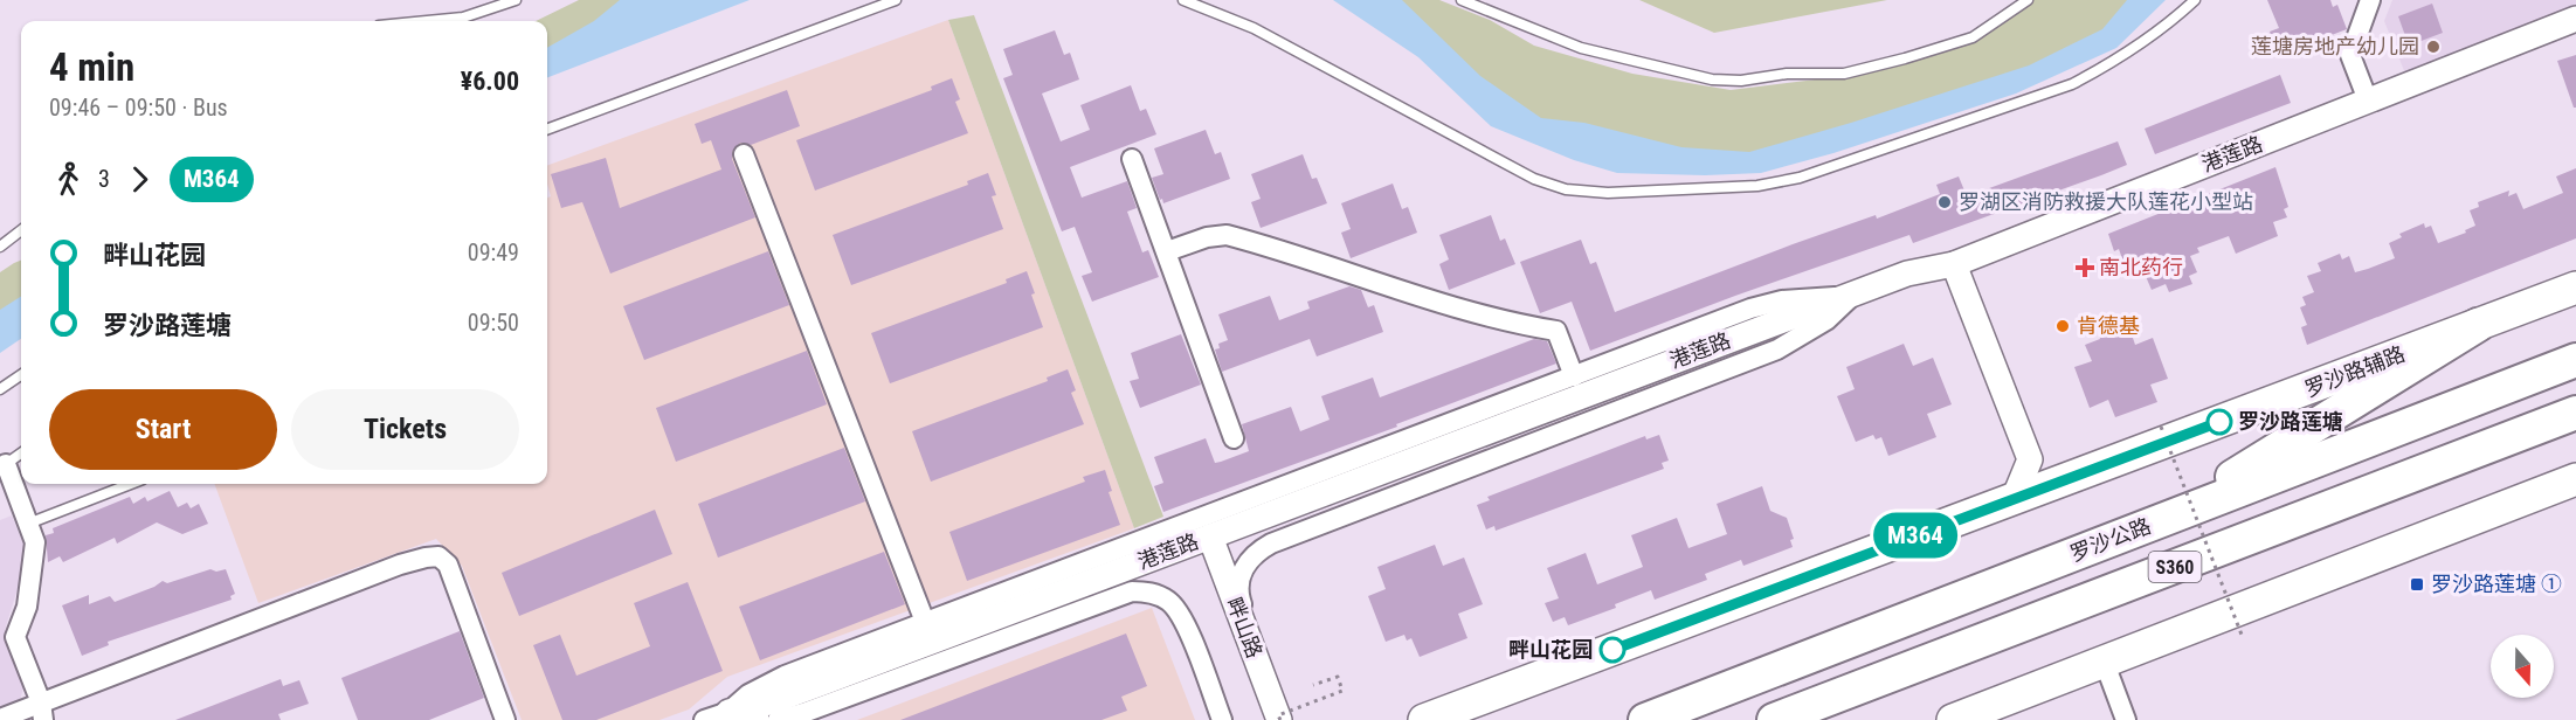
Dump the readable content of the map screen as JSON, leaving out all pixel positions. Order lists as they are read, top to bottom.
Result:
{
  "streets": {
    "highway": ["罗沙公路", "S360"],
    "main road": ["罗沙路辅路"],
    "street": ["港莲路", "畔山路"]
  },
  "crossings": [
    ["港莲路", "畔山路"]
  ],
  "places": {
    "other": [
      "莲塘房地产幼儿园",
      "罗湖区消防救援大队莲花小型站",
      "肯德基",
      "罗沙路莲塘",
      "畔山花园"
    ],
    "health": ["南北药行"],
    "transit": ["罗沙路莲塘 ①"]
  },
  "lines": ["bus line M364"],
  "north": "bottom",
  "page": {
    "on_map": "M364",
    "heading": ["4 min", "09:46 – 09:50 · Bus", "¥6.00"],
    "legs": ["3", "M364"],
    "list": [
      {
        "name": "畔山花园",
        "value": "09:49"
      },
      {
        "name": "罗沙路莲塘",
        "value": "09:50"
      }
    ],
    "buttons": ["Start", "Tickets"]
  }
}
